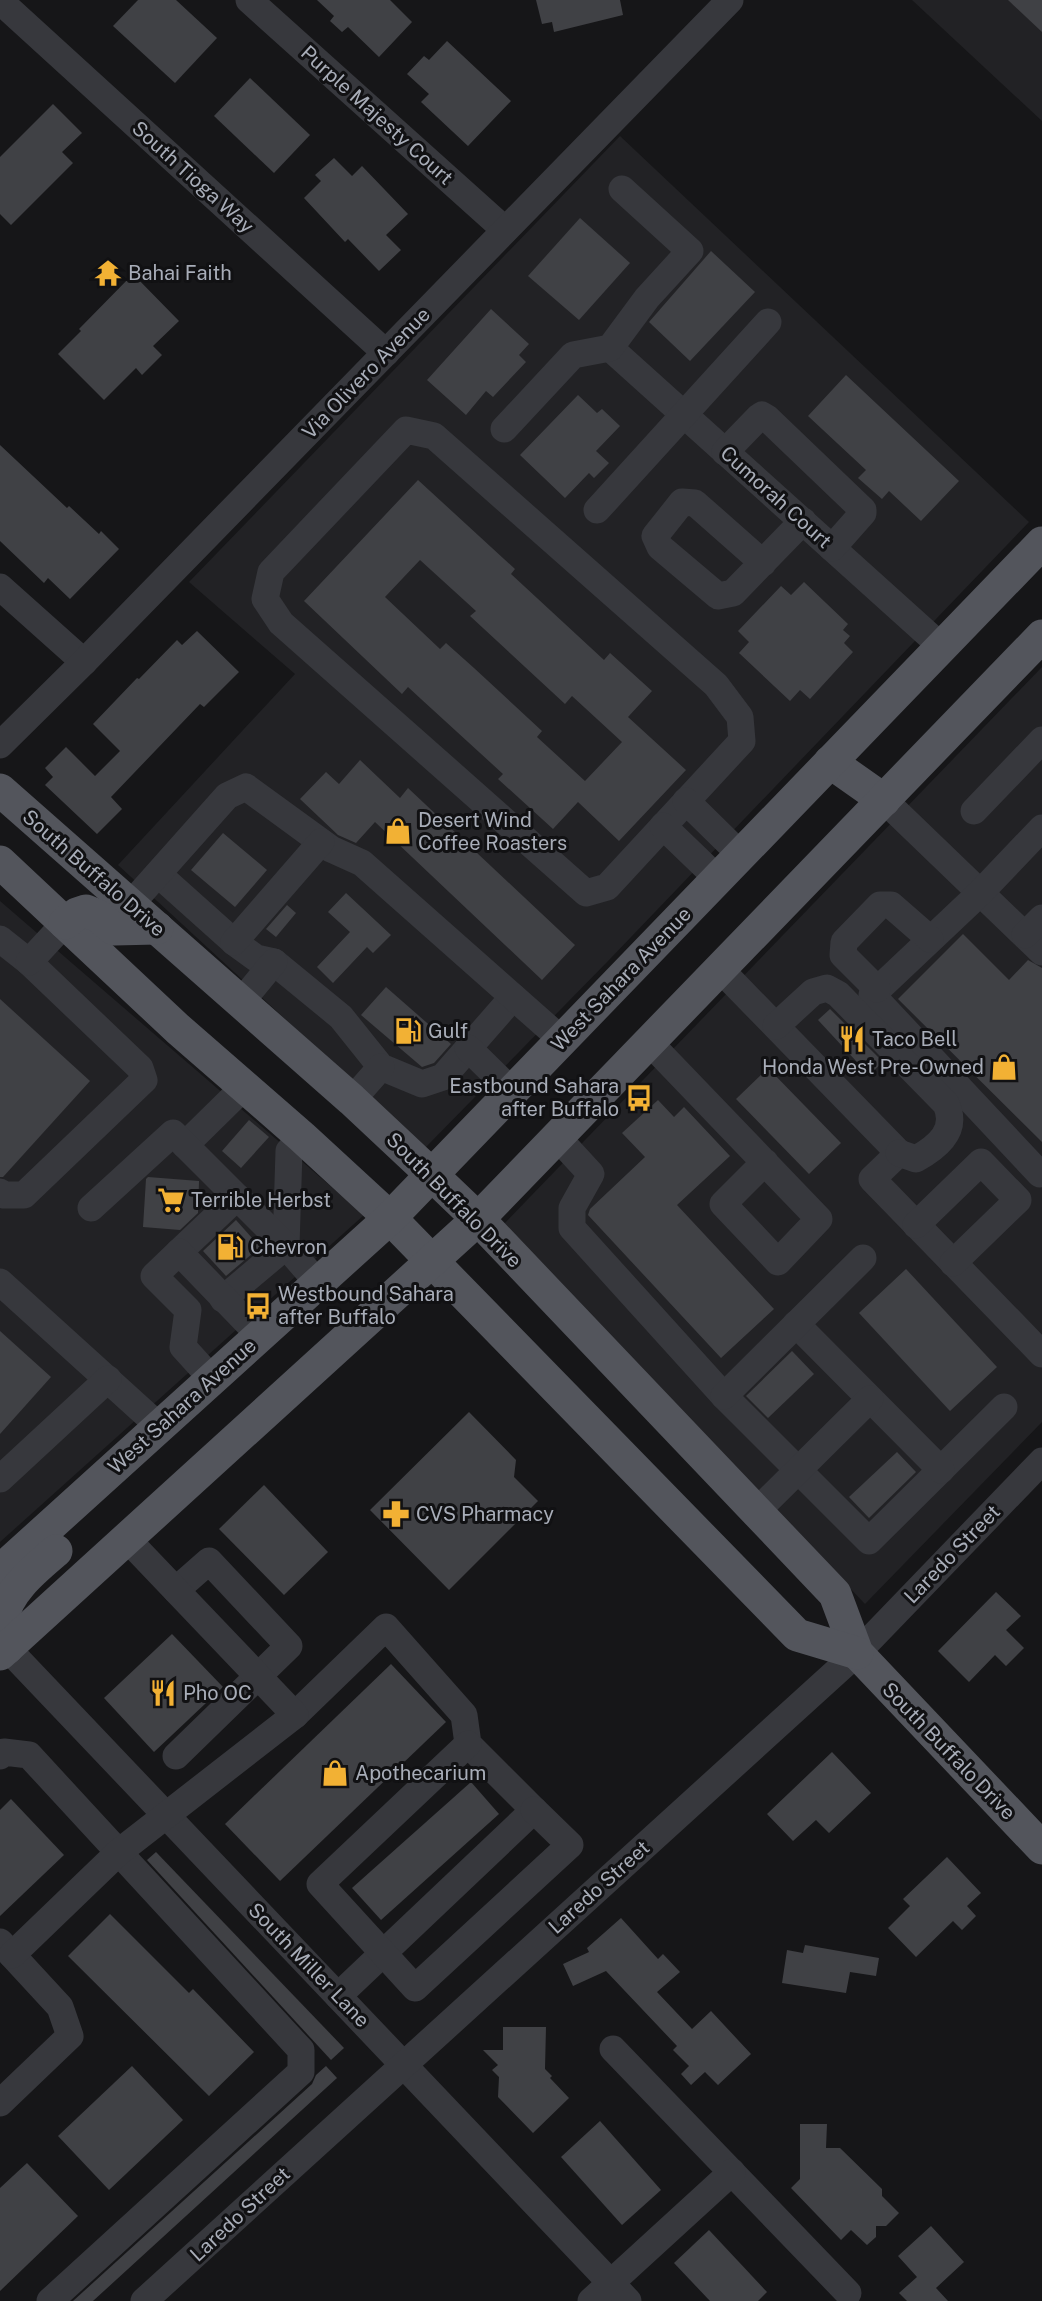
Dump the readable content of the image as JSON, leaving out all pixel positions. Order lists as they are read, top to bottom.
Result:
{
  "streets": {
    "main road": ["South Buffalo Drive", "West Sahara Avenue"],
    "street": [
      "Purple Majesty Court",
      "South Tioga Way",
      "Via Olivero Avenue",
      "Cumorah Court",
      "Laredo Street",
      "South Miller Lane"
    ]
  },
  "crossings": [
    ["Purple Majesty Court", "Via Olivero Avenue"],
    ["South Tioga Way", "Via Olivero Avenue"],
    ["Cumorah Court", "West Sahara Avenue"],
    ["South Buffalo Drive", "West Sahara Avenue"],
    ["South Buffalo Drive", "Laredo Street"],
    ["Laredo Street", "South Miller Lane"]
  ],
  "places": {
    "temple": ["Bahai Faith"],
    "shop": ["Desert Wind Coffee Roasters", "Honda West Pre-Owned", "Apothecarium"],
    "fuel station": ["Gulf", "Chevron"],
    "restaurant": ["Taco Bell", "Pho OC"],
    "bus stop": ["Eastbound Sahara after Buffalo", "Westbound Sahara after Buffalo"],
    "supermarket": ["Terrible Herbst"],
    "pharmacy": ["CVS Pharmacy"]
  }
}
